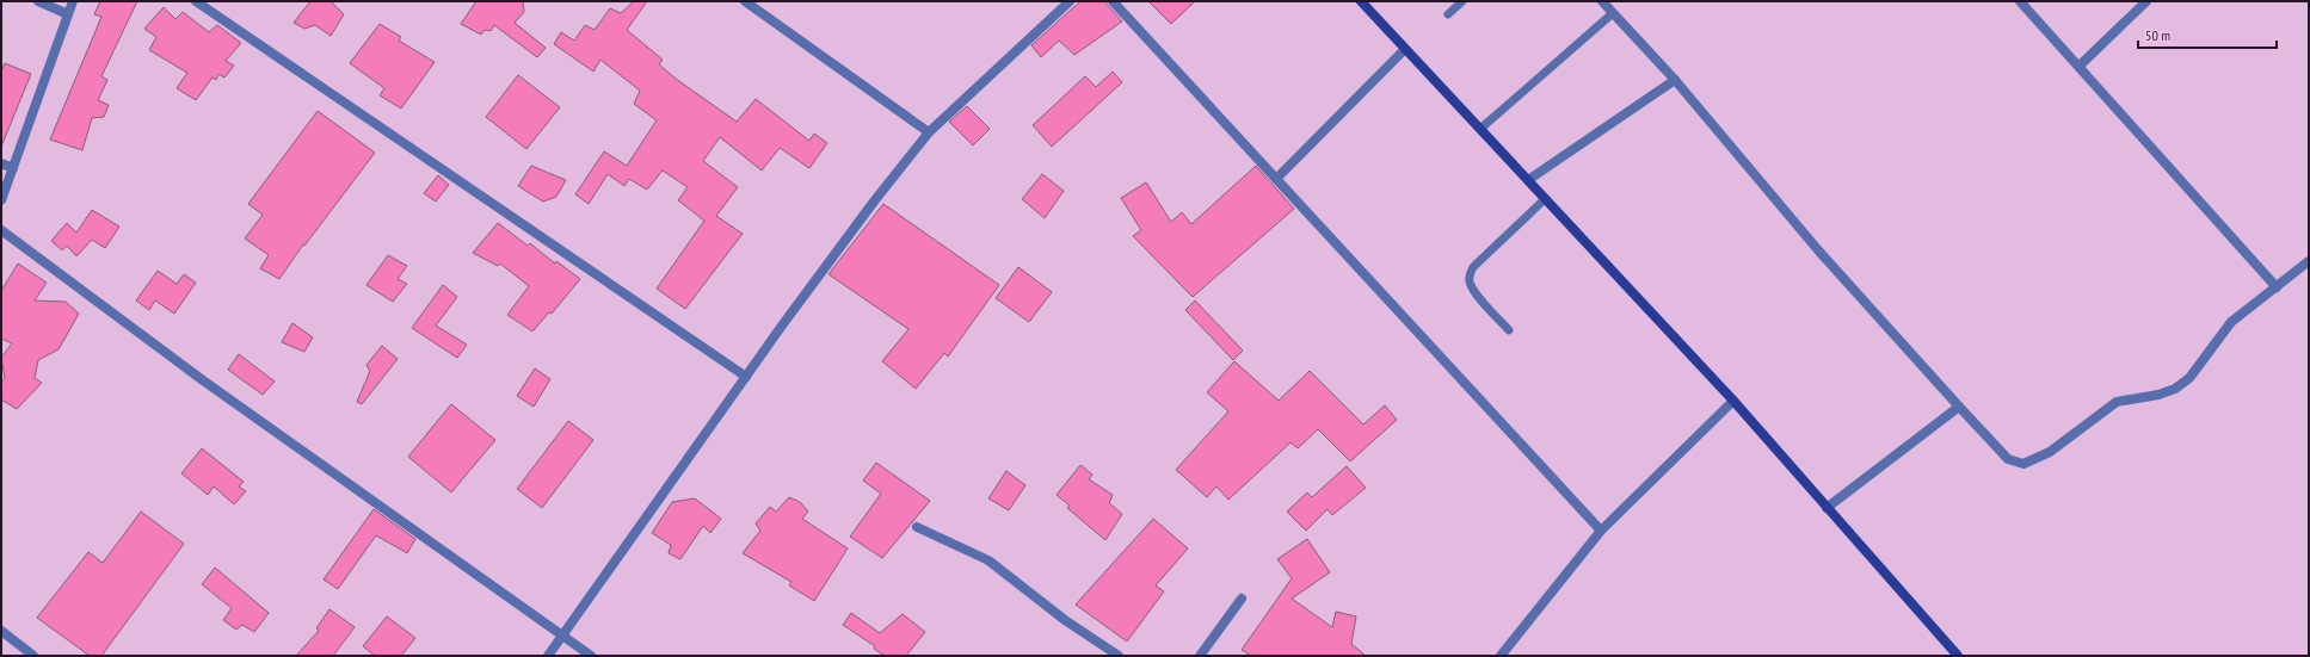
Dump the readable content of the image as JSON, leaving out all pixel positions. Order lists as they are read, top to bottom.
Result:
{
  "scale_bar": "50 m"
}
